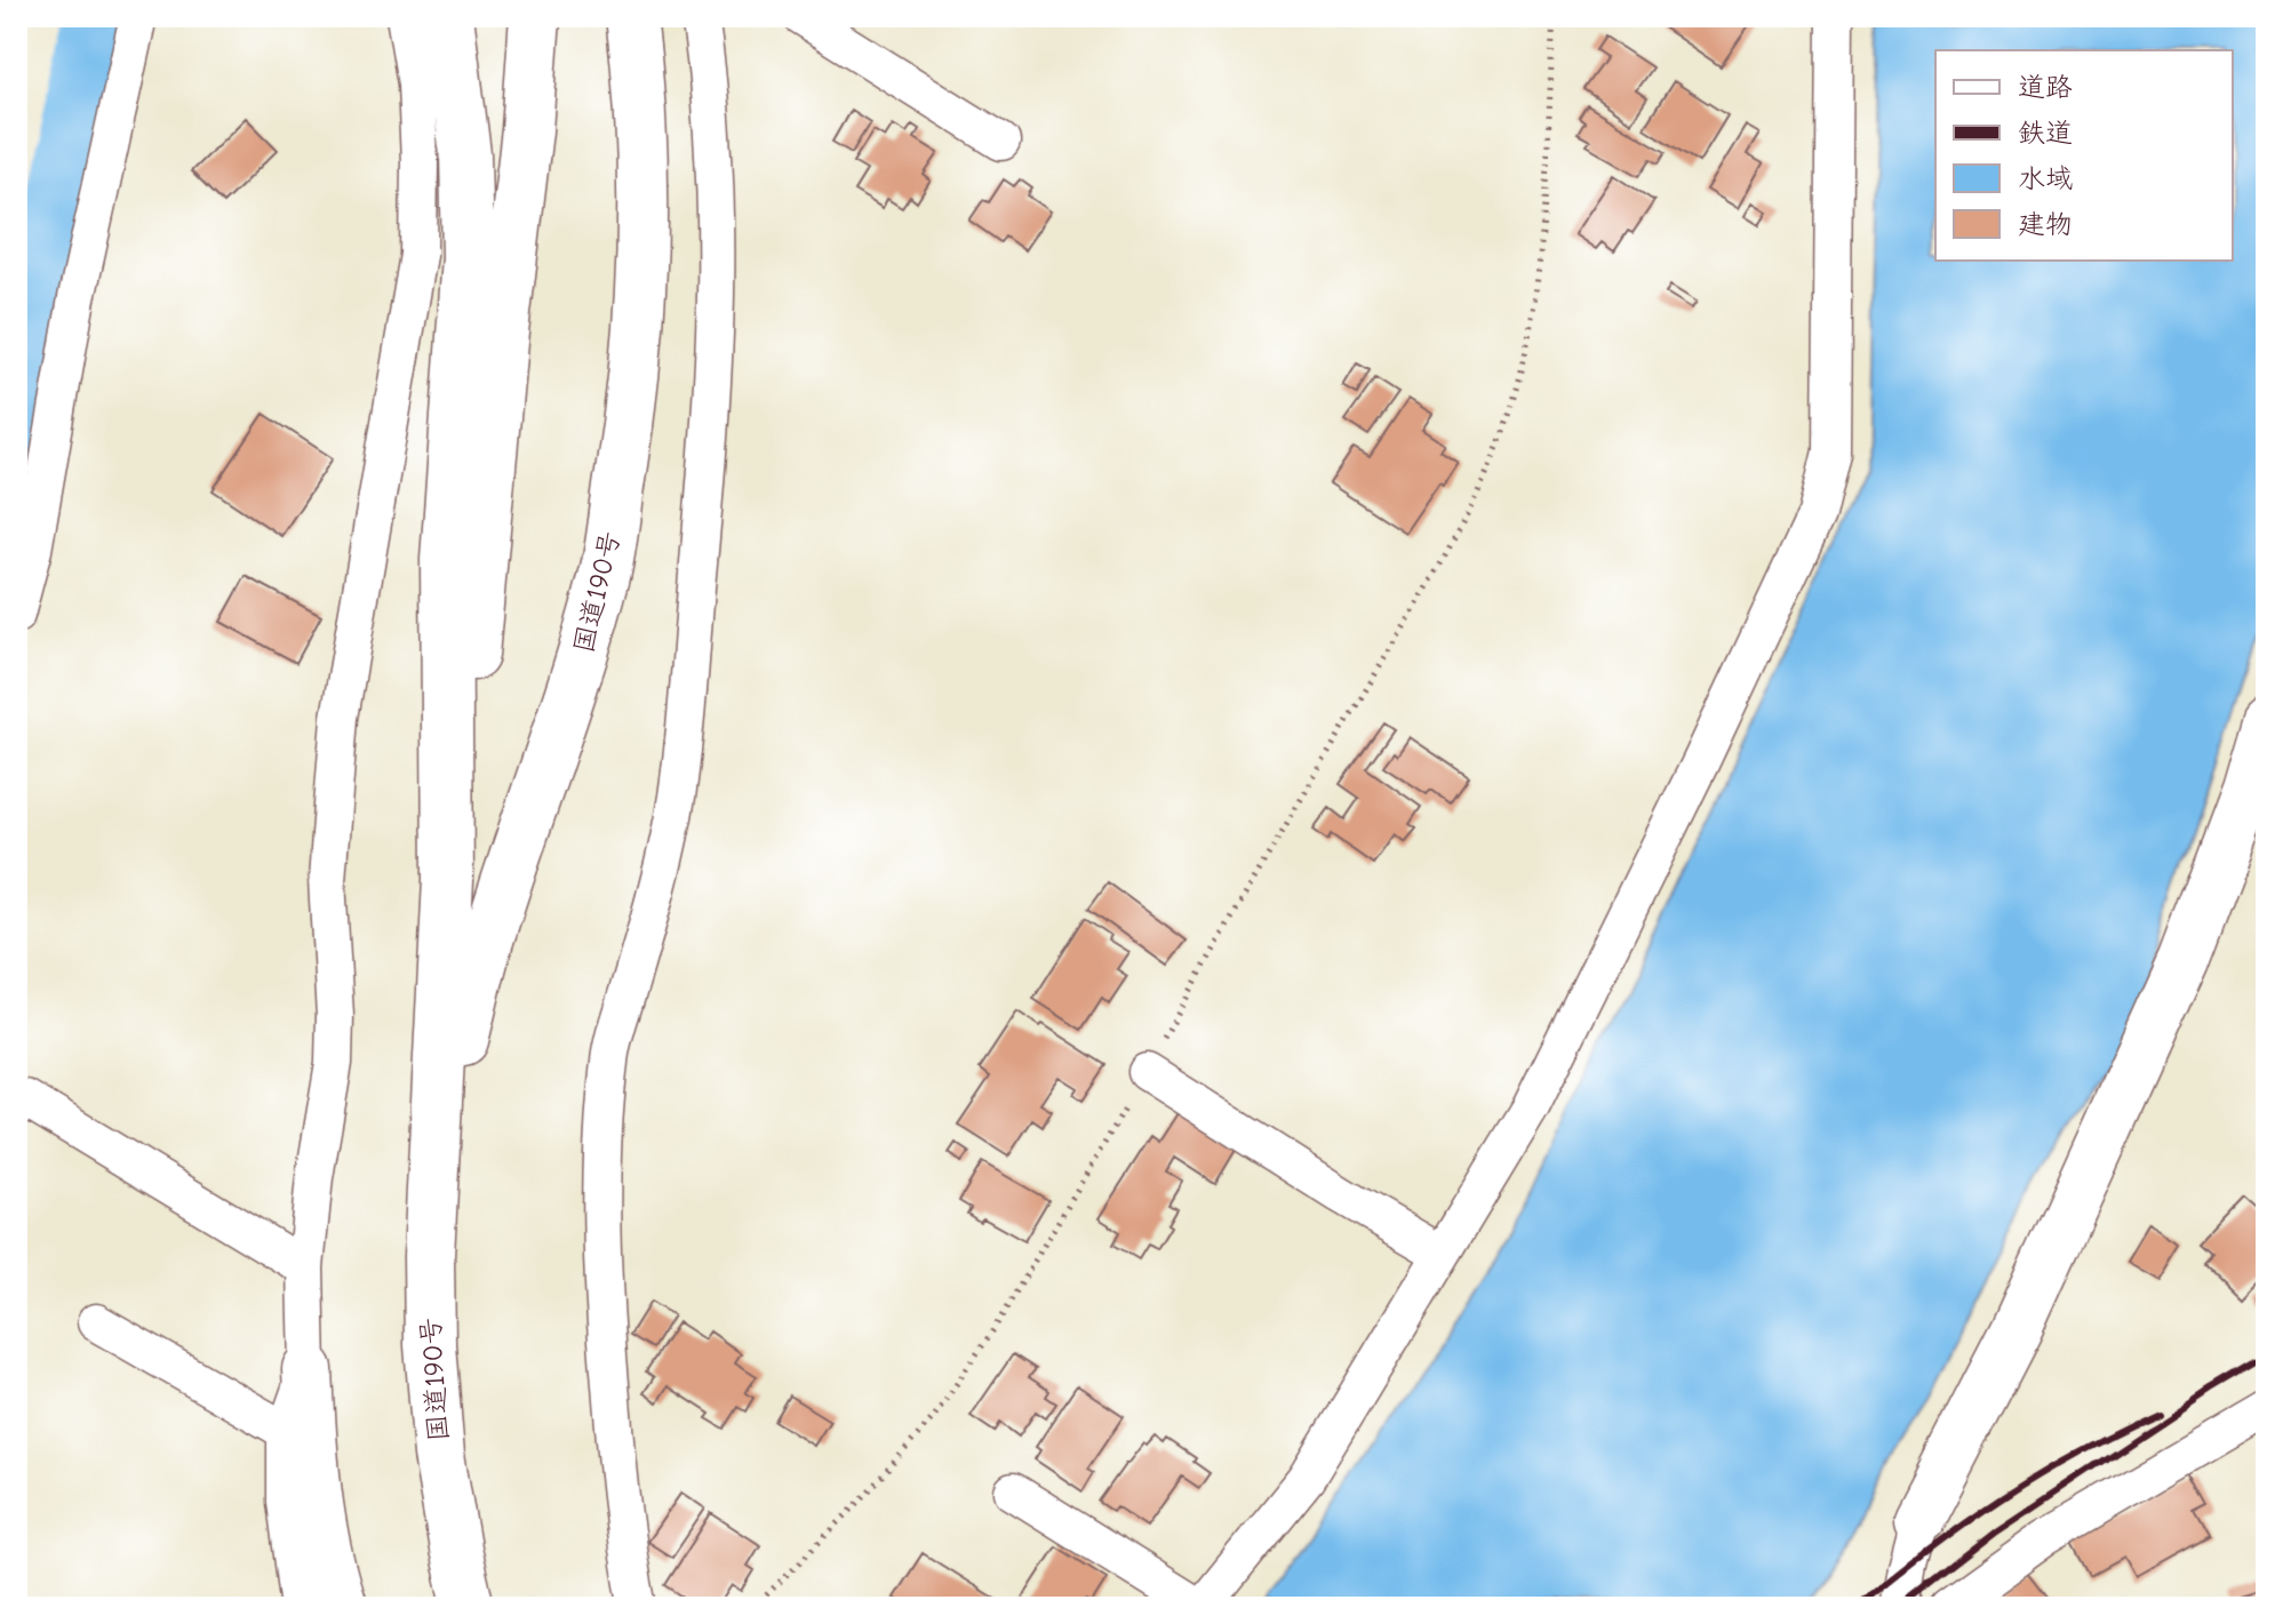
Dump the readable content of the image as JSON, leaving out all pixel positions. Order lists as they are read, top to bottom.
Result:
{
  "streets": {
    "main road": ["国道190号"]
  },
  "legend": [
    "道路",
    "鉄道",
    "水域",
    "建物"
  ]
}
